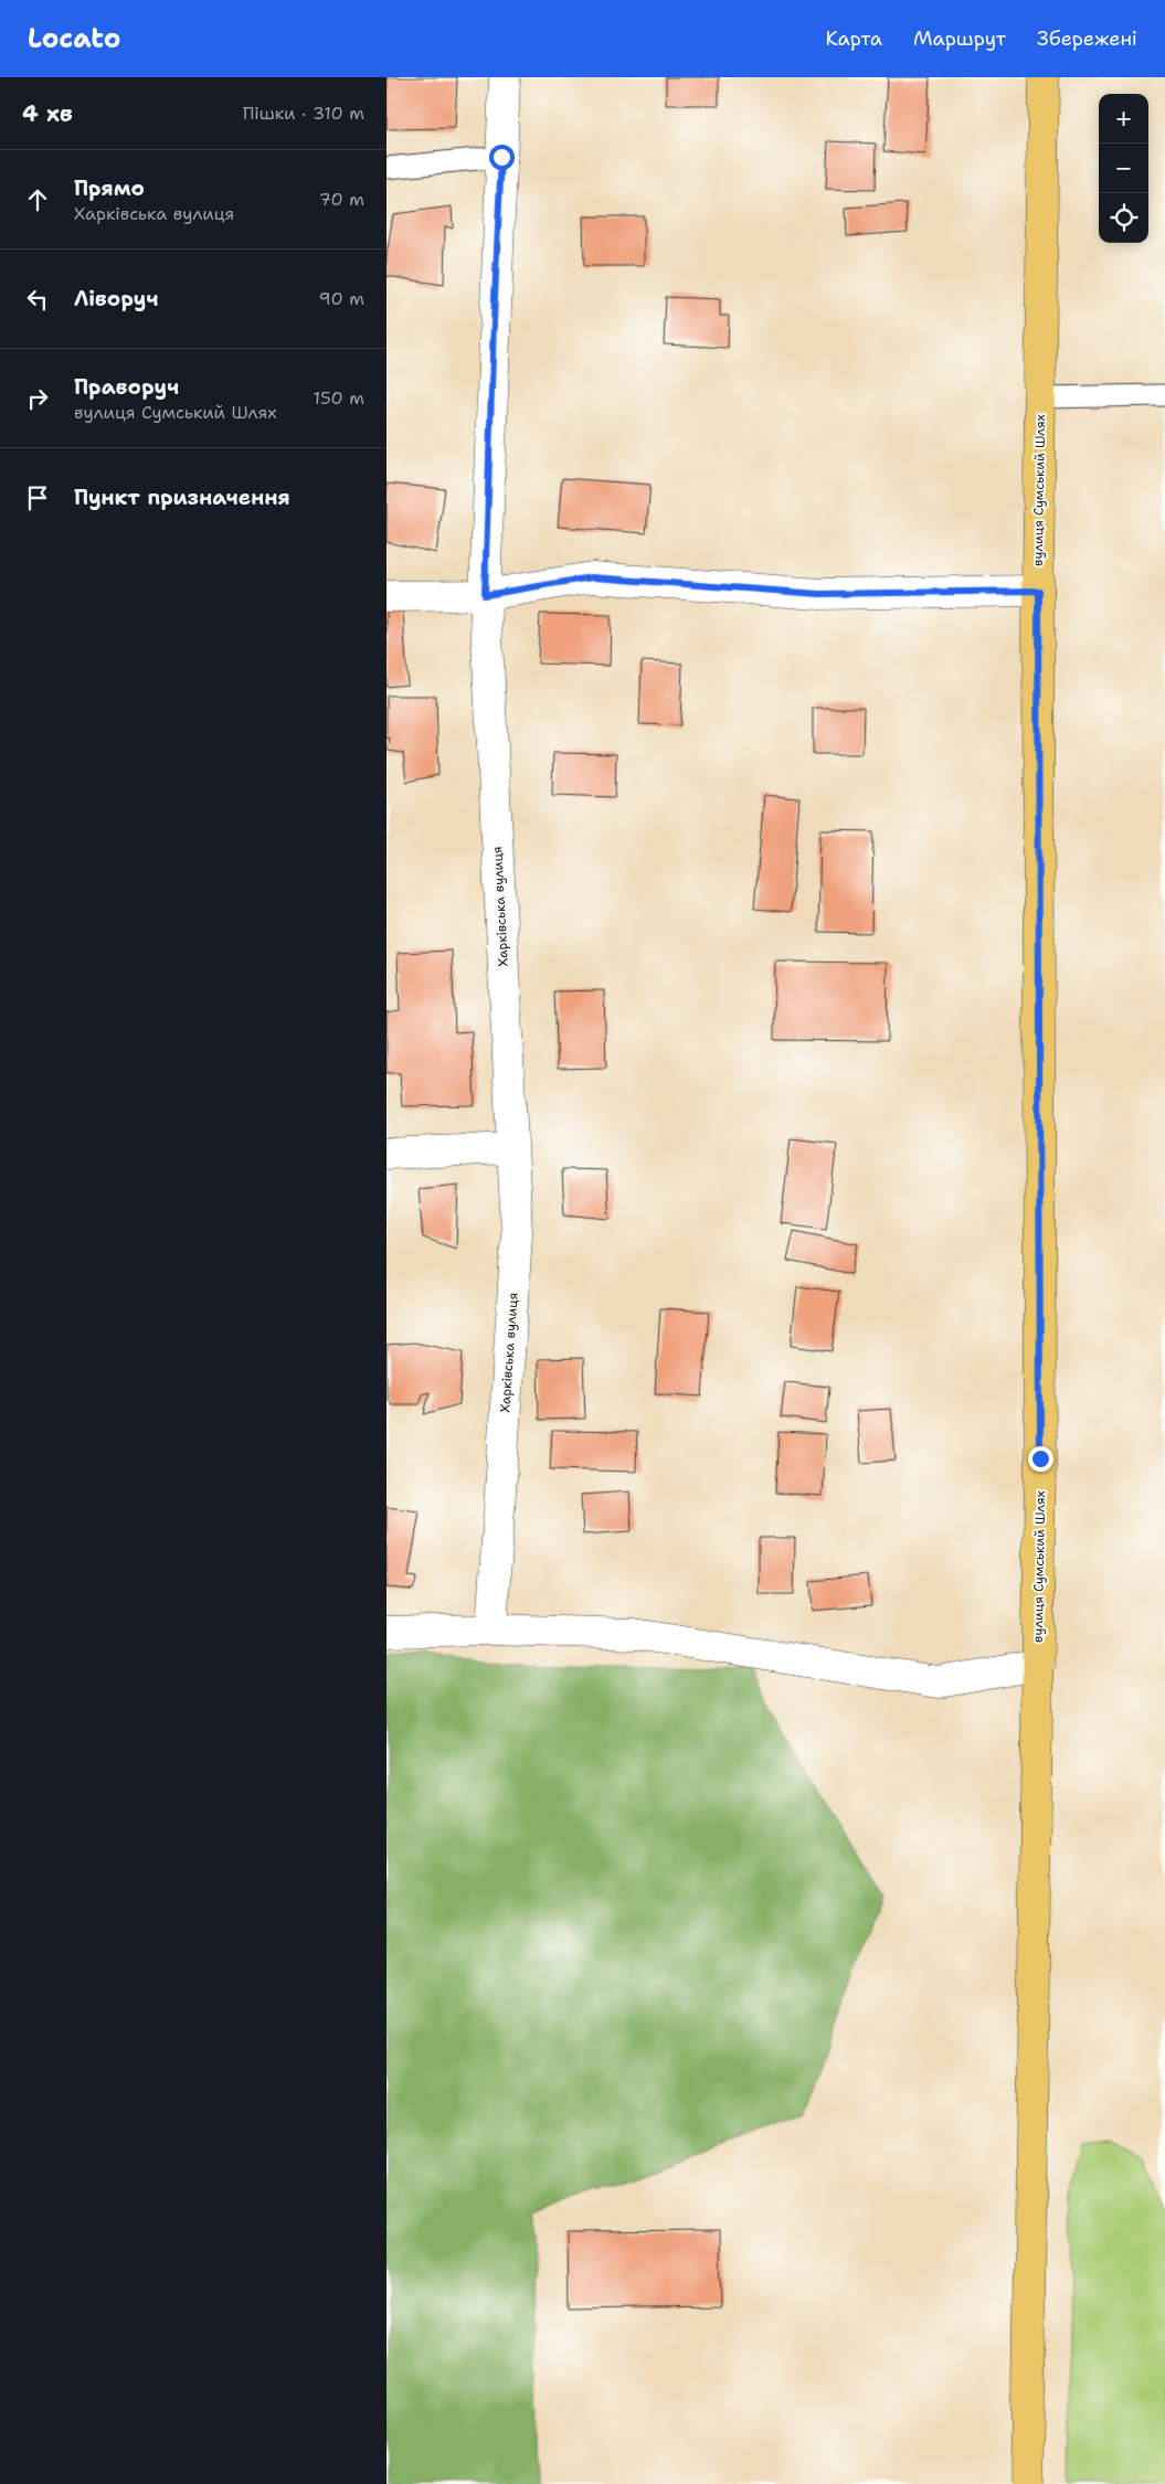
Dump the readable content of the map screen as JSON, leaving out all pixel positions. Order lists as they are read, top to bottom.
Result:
{
  "streets": {
    "main road": ["вулиця Сумський Шлях"],
    "street": ["Харківська вулиця"]
  },
  "page": {
    "header": "Locato",
    "nav": ["Карта", "Маршрут", "Збережені"],
    "heading": ["4 хв", "Пішки · 310 m"],
    "map_buttons": ["+", "−"],
    "list": [
      ["Прямо", "Харківська вулиця", "70 m"],
      ["Ліворуч", "90 m"],
      ["Праворуч", "вулиця Сумський Шлях", "150 m"],
      "Пункт призначення"
    ]
  }
}
